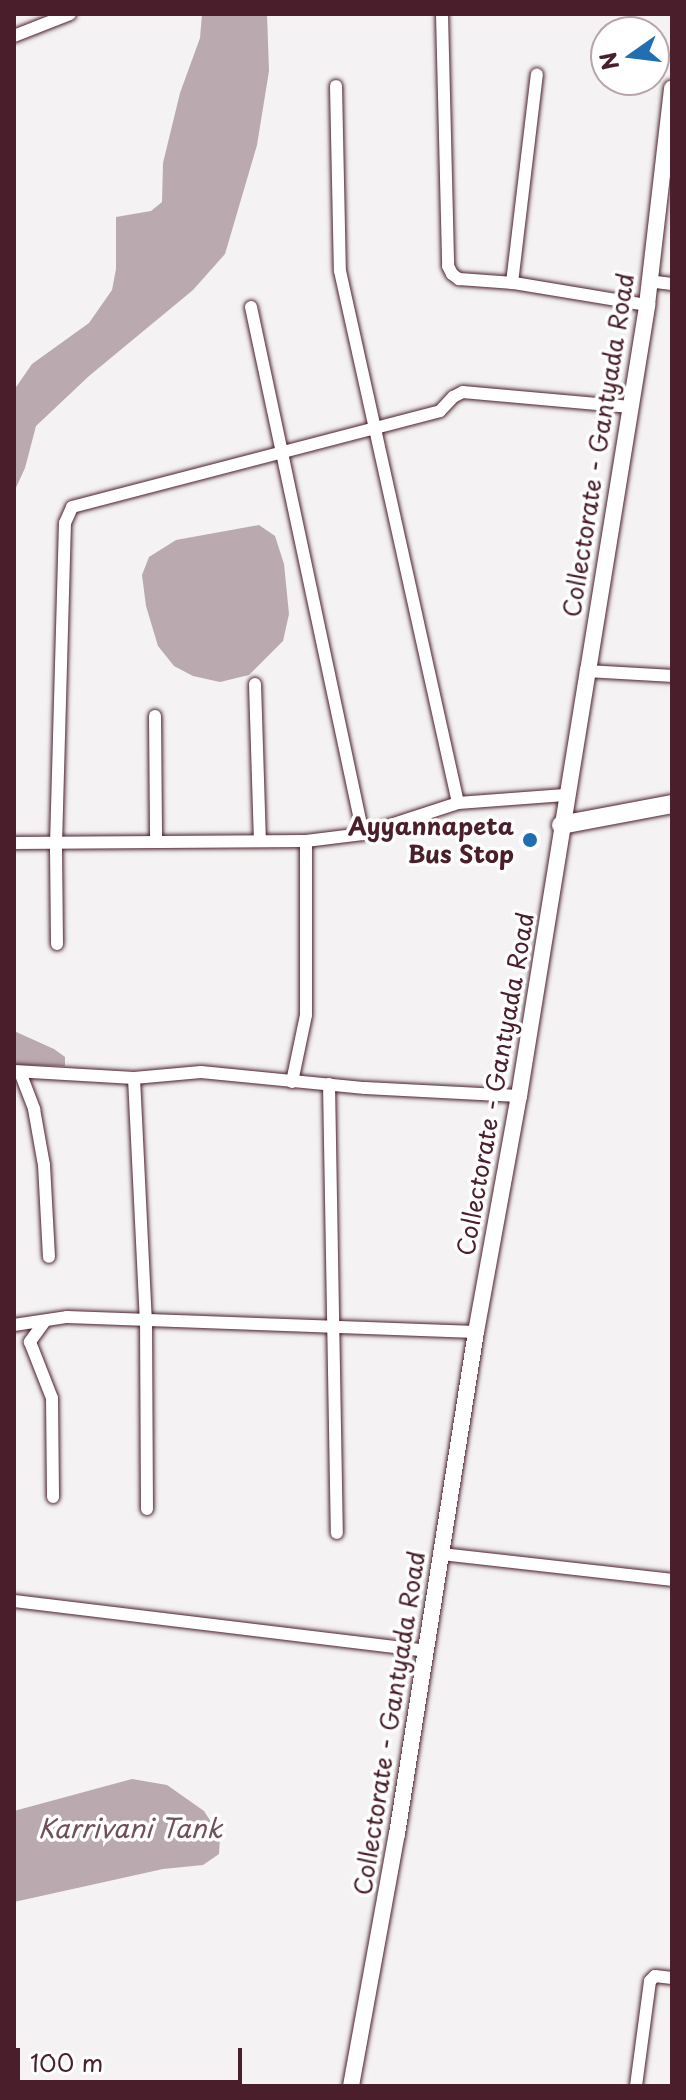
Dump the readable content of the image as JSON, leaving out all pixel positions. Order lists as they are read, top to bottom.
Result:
{
  "streets": {
    "street": ["Collectorate - Gantyada Road"]
  },
  "water": ["Karrivani Tank"],
  "places": ["Ayyannapeta Bus Stop"],
  "scale_bar": "100 m",
  "north": "left"
}
